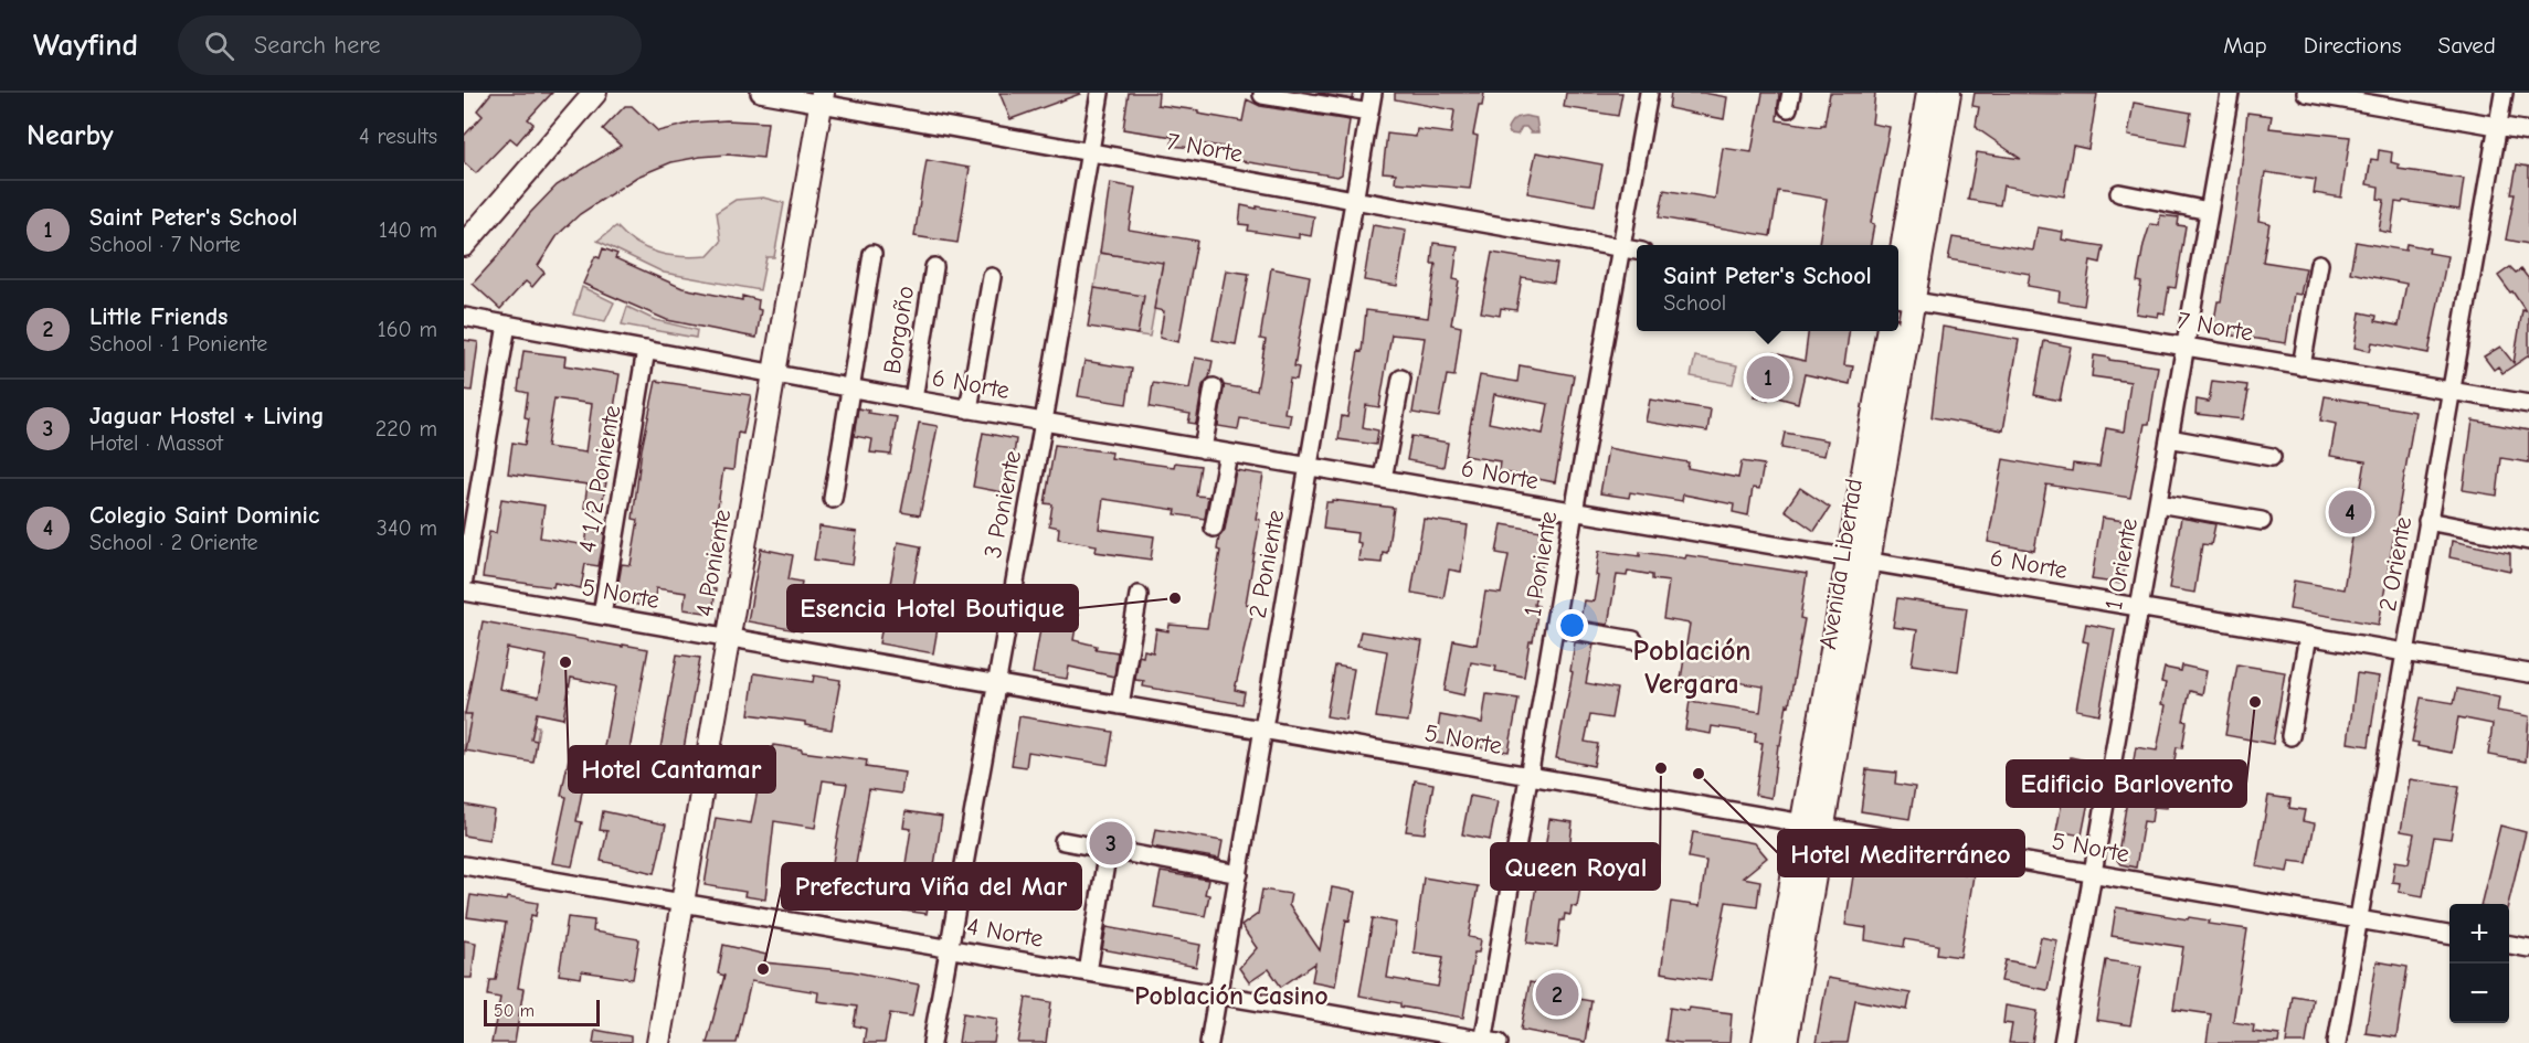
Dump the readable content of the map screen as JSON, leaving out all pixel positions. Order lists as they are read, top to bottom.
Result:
{
  "streets": {
    "main road": ["4 Poniente", "Avenida Libertad"],
    "street": [
      "7 Norte",
      "Borgoño",
      "6 Norte",
      "4 1/2 Poniente",
      "3 Poniente",
      "2 Poniente",
      "1 Poniente",
      "1 Oriente",
      "2 Oriente",
      "5 Norte",
      "4 Norte"
    ]
  },
  "crossings": [
    ["7 Norte", "3 Poniente"],
    ["7 Norte", "4 Poniente"],
    ["7 Norte", "2 Poniente"],
    ["7 Norte", "1 Poniente"],
    ["7 Norte", "Avenida Libertad"],
    ["7 Norte", "1 Oriente"],
    ["7 Norte", "2 Oriente"],
    ["Borgoño", "6 Norte"],
    ["6 Norte", "4 1/2 Poniente"],
    ["6 Norte", "3 Poniente"],
    ["6 Norte", "4 Poniente"],
    ["6 Norte", "2 Poniente"],
    ["6 Norte", "1 Poniente"],
    ["6 Norte", "Avenida Libertad"],
    ["6 Norte", "1 Oriente"],
    ["6 Norte", "2 Oriente"],
    ["4 1/2 Poniente", "5 Norte"],
    ["3 Poniente", "5 Norte"],
    ["3 Poniente", "4 Norte"],
    ["4 Poniente", "5 Norte"],
    ["4 Poniente", "4 Norte"],
    ["2 Poniente", "5 Norte"],
    ["2 Poniente", "4 Norte"],
    ["1 Poniente", "5 Norte"],
    ["1 Poniente", "4 Norte"],
    ["Avenida Libertad", "5 Norte"],
    ["1 Oriente", "5 Norte"],
    ["2 Oriente", "5 Norte"]
  ],
  "districts": ["Población Vergara", "Población Casino"],
  "places": [
    "Esencia Hotel Boutique",
    "Hotel Cantamar",
    "Edificio Barlovento",
    "Queen Royal",
    "Hotel Mediterráneo",
    "Prefectura Viña del Mar"
  ],
  "scale_bar": "50 m",
  "page": {
    "header": "Wayfind",
    "search": "Search here",
    "nav": ["Map", "Directions", "Saved"],
    "heading": ["Nearby", "4 results"],
    "list": [
      {
        "mark": "1",
        "name": "Saint Peter's School",
        "note": "School · 7 Norte",
        "value": "140 m"
      },
      {
        "mark": "2",
        "name": "Little Friends",
        "note": "School · 1 Poniente",
        "value": "160 m"
      },
      {
        "mark": "3",
        "name": "Jaguar Hostel + Living",
        "note": "Hotel · Massot",
        "value": "220 m"
      },
      {
        "mark": "4",
        "name": "Colegio Saint Dominic",
        "note": "School · 2 Oriente",
        "value": "340 m"
      }
    ],
    "popup": ["Saint Peter's School", "School"],
    "pins": [
      "1",
      "4",
      "3",
      "2"
    ],
    "map_buttons": ["+", "−"],
    "scale": "50 m"
  }
}
